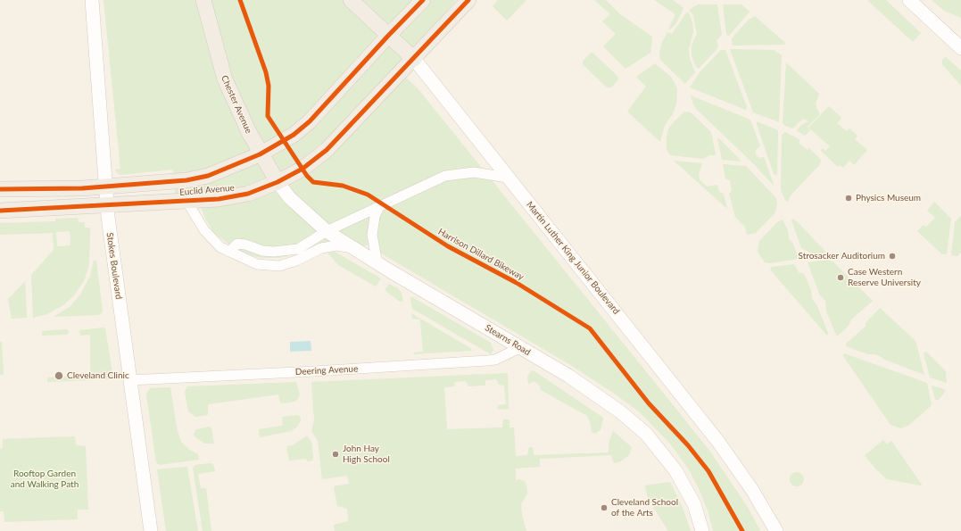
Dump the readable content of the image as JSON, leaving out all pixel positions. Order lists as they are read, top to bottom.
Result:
{
  "streets": {
    "main road": [
      "Chester Avenue",
      "Euclid Avenue",
      "Martin Luther King Junior Boulevard",
      "Stokes Boulevard",
      "Stearns Road"
    ],
    "street": ["Deering Avenue"],
    "cycle path": ["Harrison Dillard Bikeway"]
  },
  "crossings": [
    ["Chester Avenue", "Euclid Avenue"],
    ["Chester Avenue", "Stearns Road"],
    ["Euclid Avenue", "Martin Luther King Junior Boulevard"],
    ["Euclid Avenue", "Stokes Boulevard"],
    ["Euclid Avenue", "Stearns Road"],
    ["Stokes Boulevard", "Deering Avenue"],
    ["Stearns Road", "Deering Avenue"]
  ],
  "parks": ["Rooftop Garden and Walking Path"],
  "places": [
    "Physics Museum",
    "Strosacker Auditorium",
    "Case Western Reserve University",
    "Cleveland Clinic",
    "John Hay High School",
    "Cleveland School of the Arts"
  ]
}
